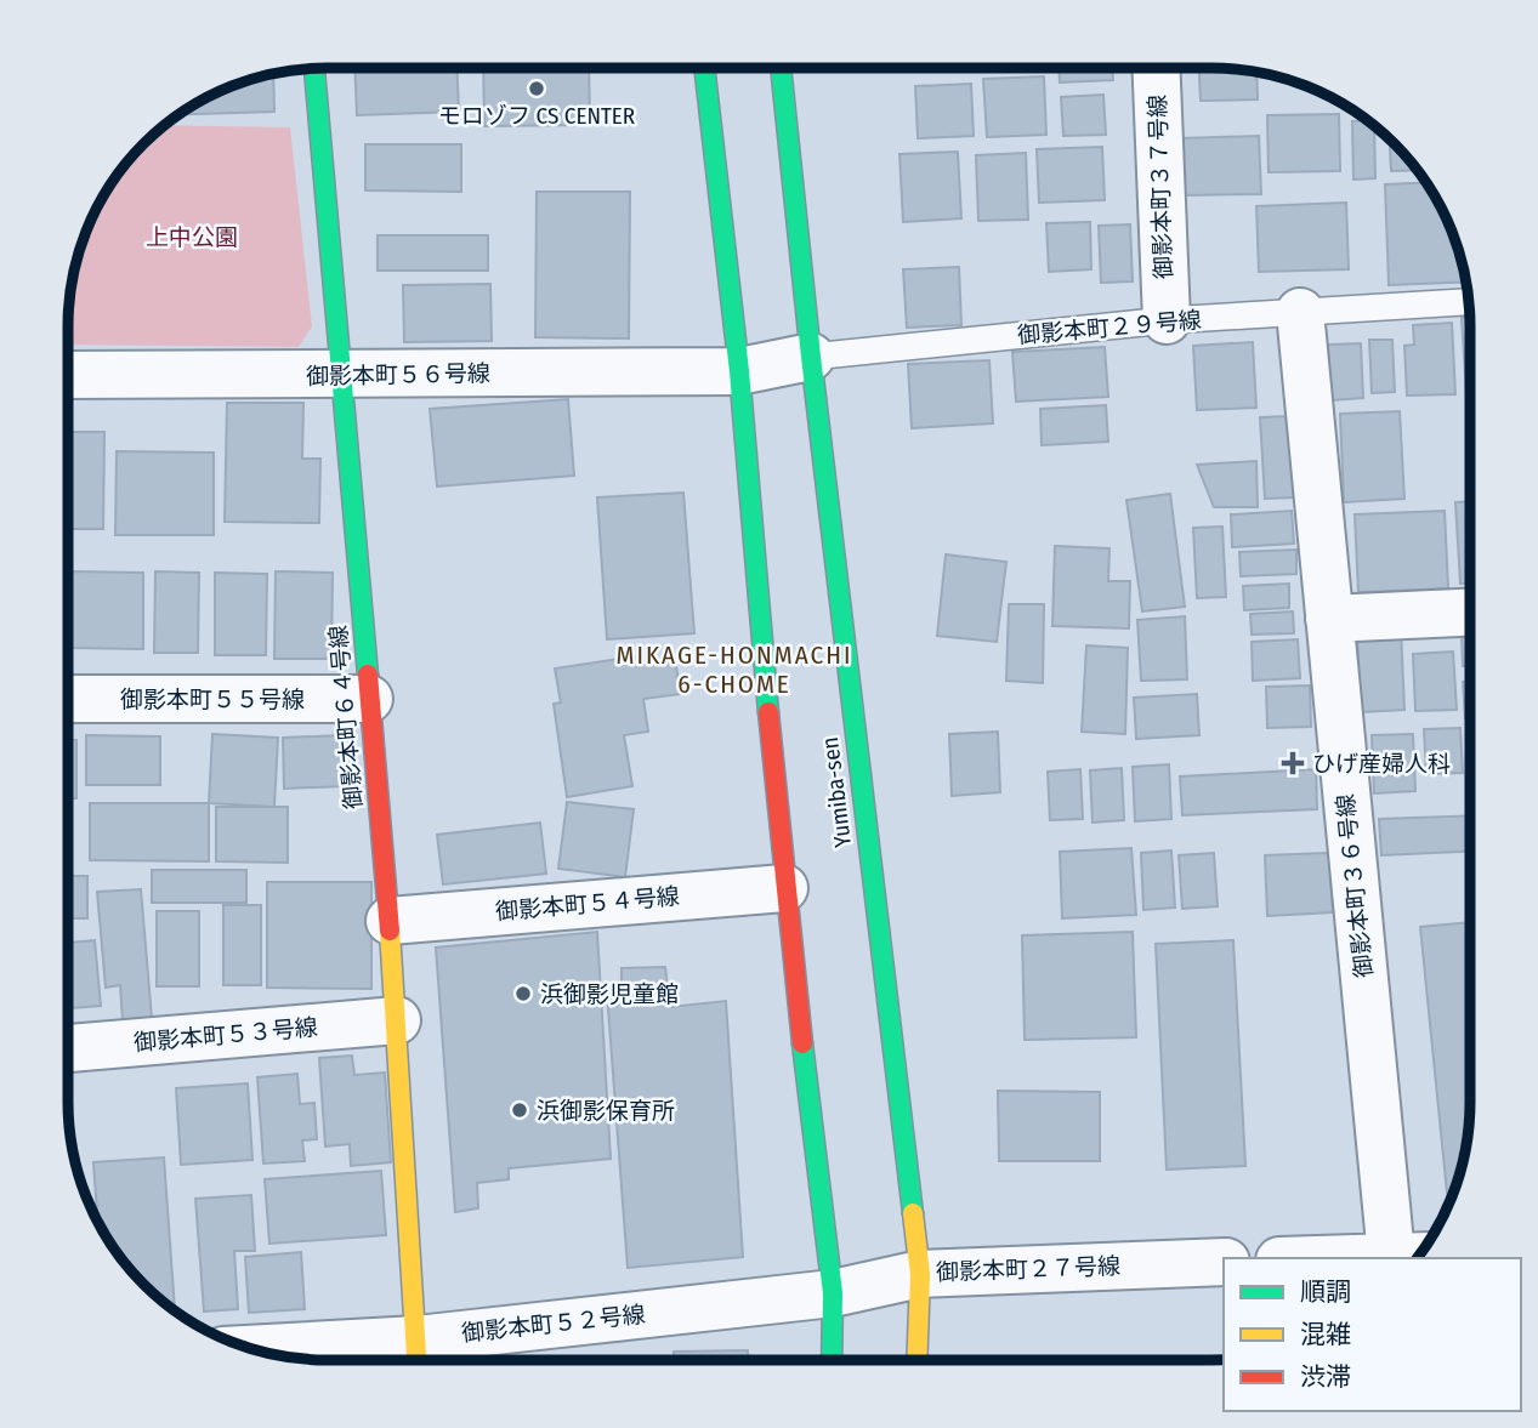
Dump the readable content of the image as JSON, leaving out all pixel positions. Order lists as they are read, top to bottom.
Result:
{
  "streets": {
    "street": [
      "御影本町３７号線",
      "御影本町２９号線",
      "御影本町５６号線",
      "御影本町５５号線",
      "御影本町６４号線",
      "Yumiba-sen",
      "御影本町３６号線",
      "御影本町５４号線",
      "御影本町５３号線",
      "御影本町２７号線",
      "御影本町５２号線"
    ]
  },
  "crossings": [
    ["御影本町３７号線", "御影本町２９号線"],
    ["御影本町２９号線", "御影本町５６号線"],
    ["御影本町２９号線", "Yumiba-sen"],
    ["御影本町２９号線", "御影本町３６号線"],
    ["御影本町５６号線", "御影本町６４号線"],
    ["御影本町５５号線", "御影本町６４号線"],
    ["御影本町６４号線", "御影本町５４号線"],
    ["御影本町６４号線", "御影本町５３号線"],
    ["御影本町６４号線", "御影本町５２号線"],
    ["Yumiba-sen", "御影本町２７号線"],
    ["御影本町２７号線", "御影本町５２号線"]
  ],
  "districts": ["MIKAGE-HONMACHI 6-CHOME"],
  "parks": ["上中公園"],
  "places": {
    "other": ["モロゾフ CS CENTER", "浜御影児童館", "浜御影保育所"],
    "health": ["ひげ産婦人科"]
  },
  "legend": ["順調", "混雑", "渋滞"]
}
